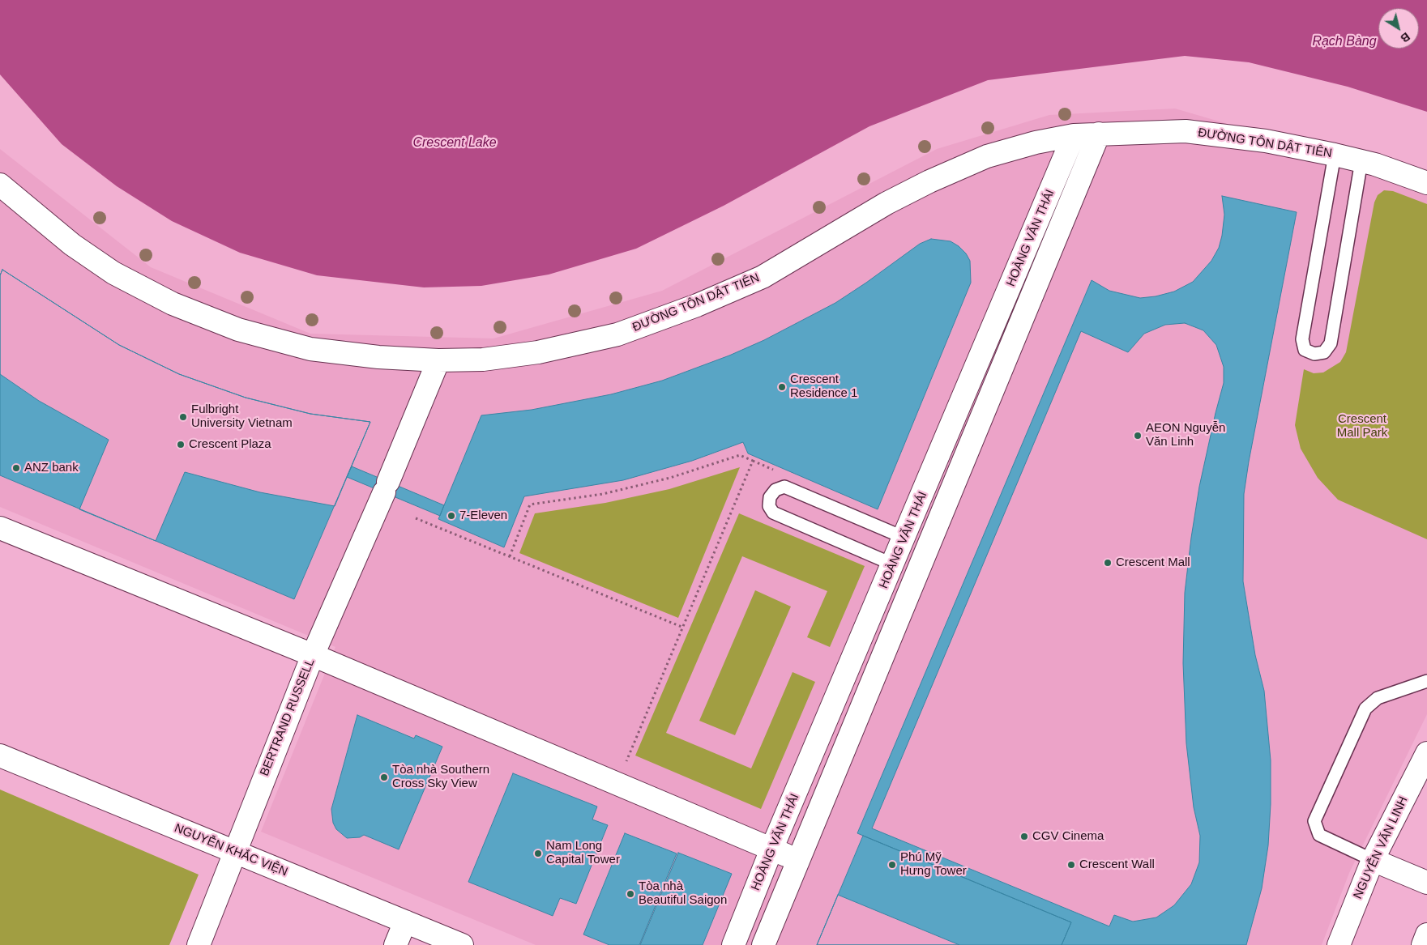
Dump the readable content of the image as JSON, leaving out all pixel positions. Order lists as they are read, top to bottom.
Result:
{
  "streets": {
    "main road": [
      "ĐƯỜNG TÔN DẬT TIÊN",
      "HOÀNG VĂN THÁI",
      "BERTRAND RUSSELL",
      "NGUYỄN VĂN LINH",
      "NGUYỄN KHẮC VIỆN"
    ]
  },
  "crossings": [
    ["ĐƯỜNG TÔN DẬT TIÊN", "HOÀNG VĂN THÁI"],
    ["ĐƯỜNG TÔN DẬT TIÊN", "BERTRAND RUSSELL"],
    ["BERTRAND RUSSELL", "NGUYỄN KHẮC VIỆN"]
  ],
  "water": ["Rạch Bàng", "Crescent Lake"],
  "parks": ["Crescent Mall Park"],
  "places": [
    "Crescent Residence 1",
    "Fulbright University Vietnam",
    "AEON Nguyễn Văn Linh",
    "Crescent Plaza",
    "ANZ bank",
    "7-Eleven",
    "Crescent Mall",
    "Tòa nhà Southern Cross Sky View",
    "CGV Cinema",
    "Nam Long Capital Tower",
    "Phú Mỹ Hưng Tower",
    "Crescent Wall",
    "Tòa nhà Beautiful Saigon"
  ],
  "north": "bottom right"
}
